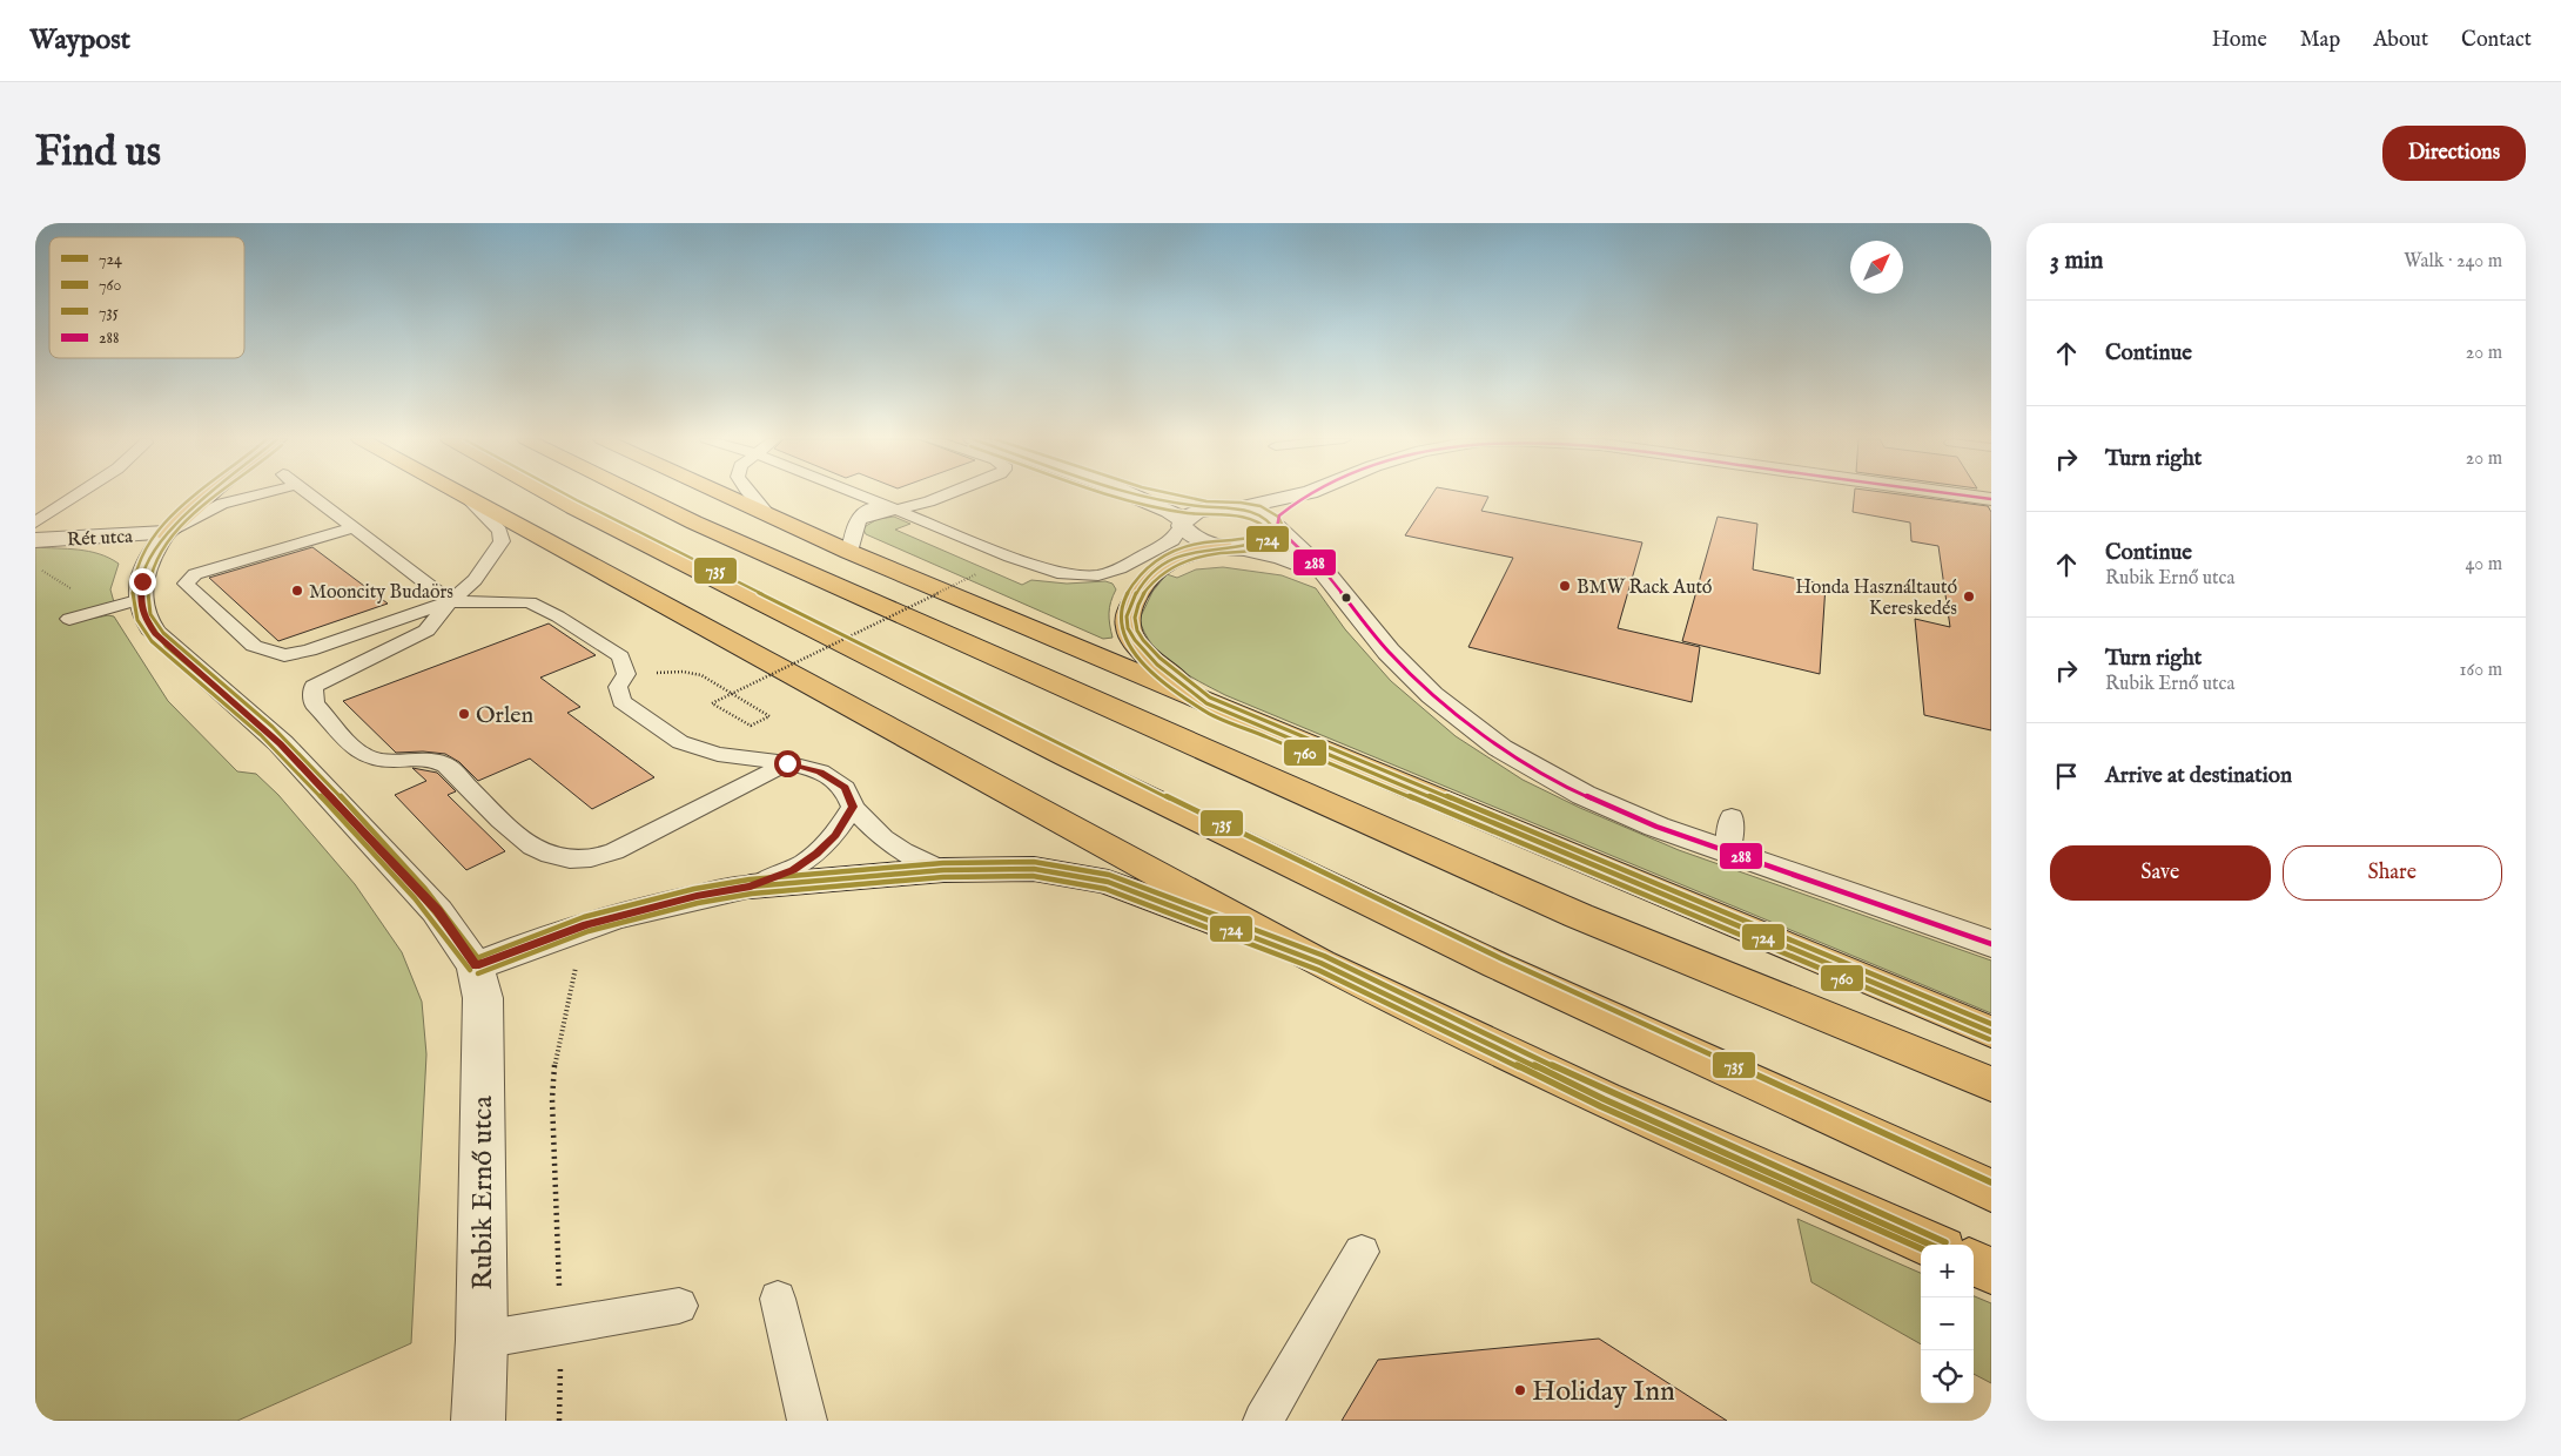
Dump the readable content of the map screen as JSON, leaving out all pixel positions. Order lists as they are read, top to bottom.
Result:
{
  "streets": {
    "street": ["Rét utca", "Rubik Ernő utca"]
  },
  "crossings": [
    ["Rét utca", "Rubik Ernő utca"]
  ],
  "places": [
    "BMW Rack Autó",
    "Mooncity Budaörs",
    "Honda Használtautó Kereskedés",
    "Orlen",
    "Holiday Inn"
  ],
  "lines": [
    "transit line 724",
    "transit line 760",
    "transit line 735",
    "transit line 288"
  ],
  "legend": [
    "724",
    "760",
    "735",
    "288"
  ],
  "north": "top right",
  "page": {
    "header": "Waypost",
    "nav": [
      "Home",
      "Map",
      "About",
      "Contact"
    ],
    "buttons": [
      "Directions",
      ["Save", "Share"]
    ],
    "title": "Find us",
    "heading": ["3 min", "Walk · 240 m"],
    "list": [
      ["Continue", "20 m"],
      ["Turn right", "20 m"],
      ["Continue", "Rubik Ernő utca", "40 m"],
      ["Turn right", "Rubik Ernő utca", "160 m"],
      "Arrive at destination"
    ],
    "map_buttons": ["+", "−"]
  }
}
